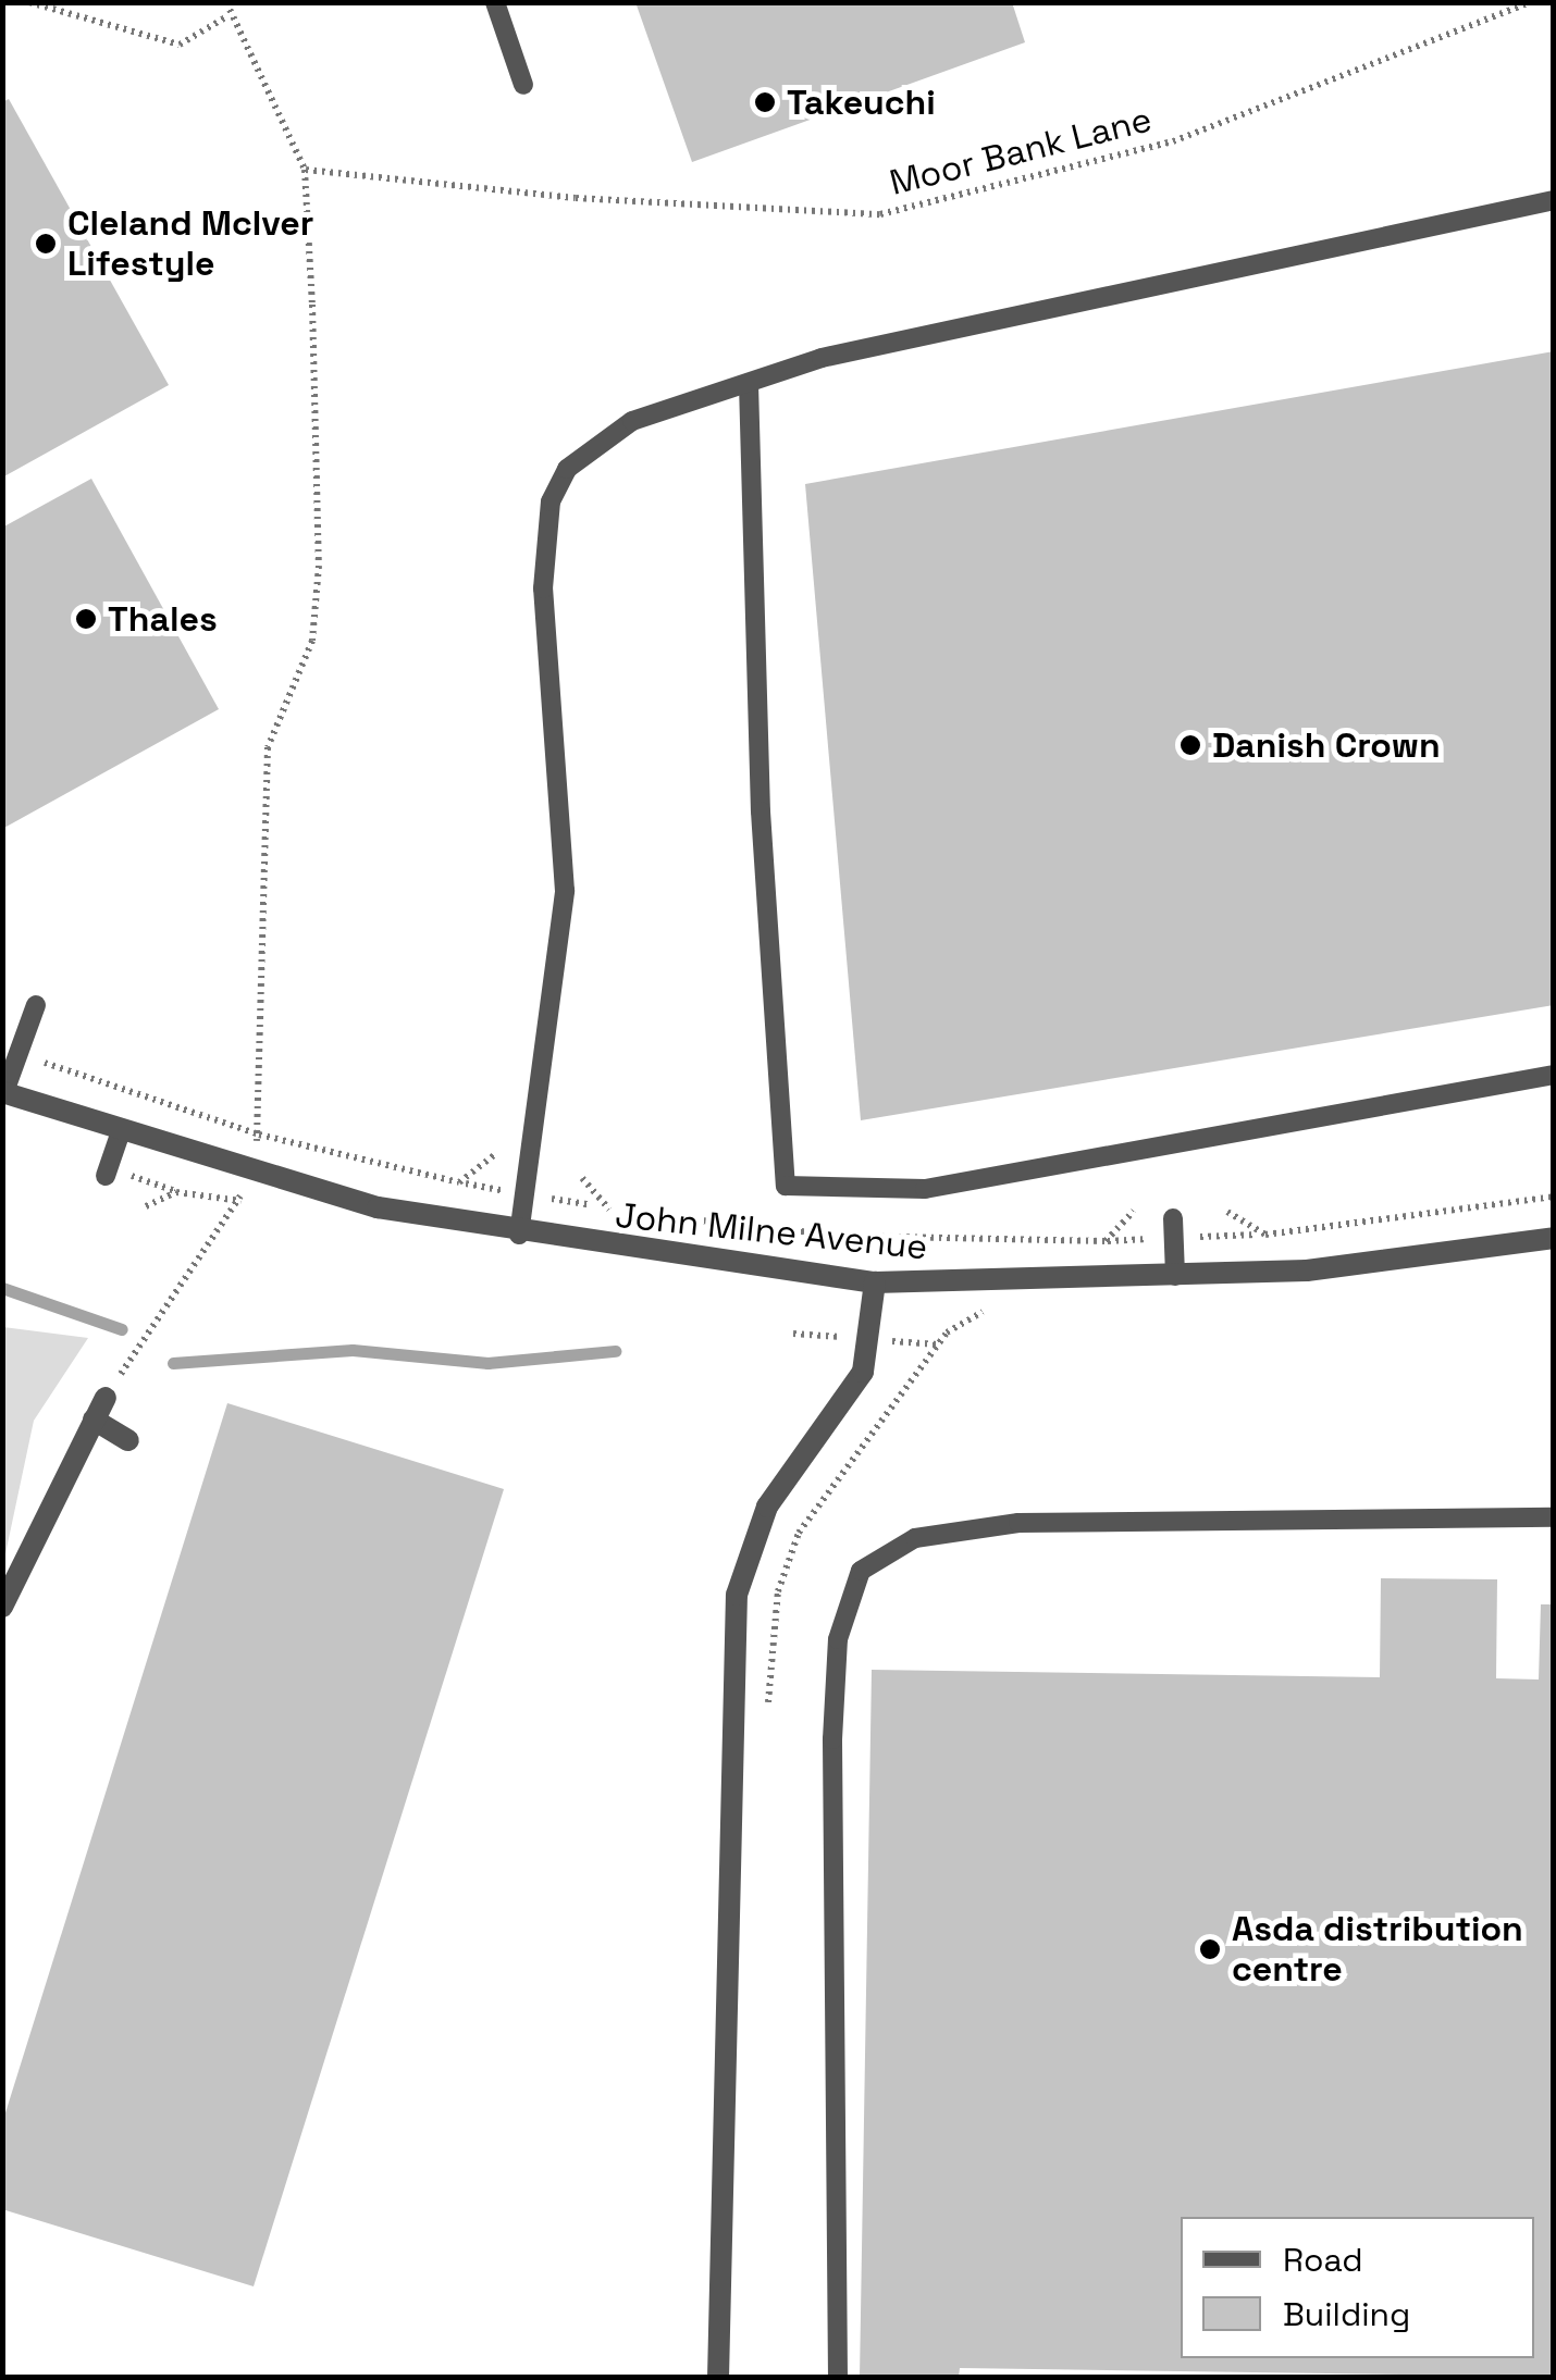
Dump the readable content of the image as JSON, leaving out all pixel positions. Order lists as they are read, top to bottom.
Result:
{
  "streets": {
    "street": ["John Milne Avenue"],
    "path": ["Moor Bank Lane"]
  },
  "places": [
    "Takeuchi",
    "Cleland McIver Lifestyle",
    "Thales",
    "Danish Crown",
    "Asda distribution centre"
  ],
  "legend": ["Road", "Building"]
}
